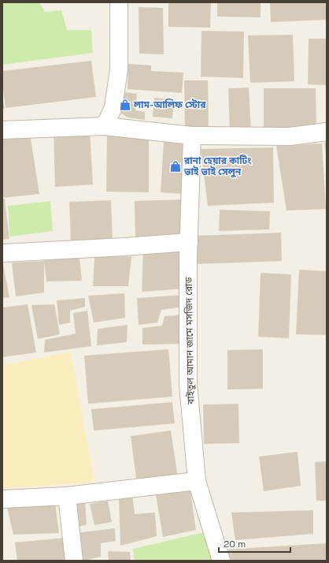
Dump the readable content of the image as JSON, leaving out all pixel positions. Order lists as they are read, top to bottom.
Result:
{
  "streets": {
    "street": ["বাইতুল আমান জামে মসজিদ রোড"]
  },
  "places": {
    "shop": ["লাম-আলিফ স্টোর", "রানা হেয়ার কাটিং ভাই ভাই সেলুন"]
  },
  "scale_bar": "20 m"
}
